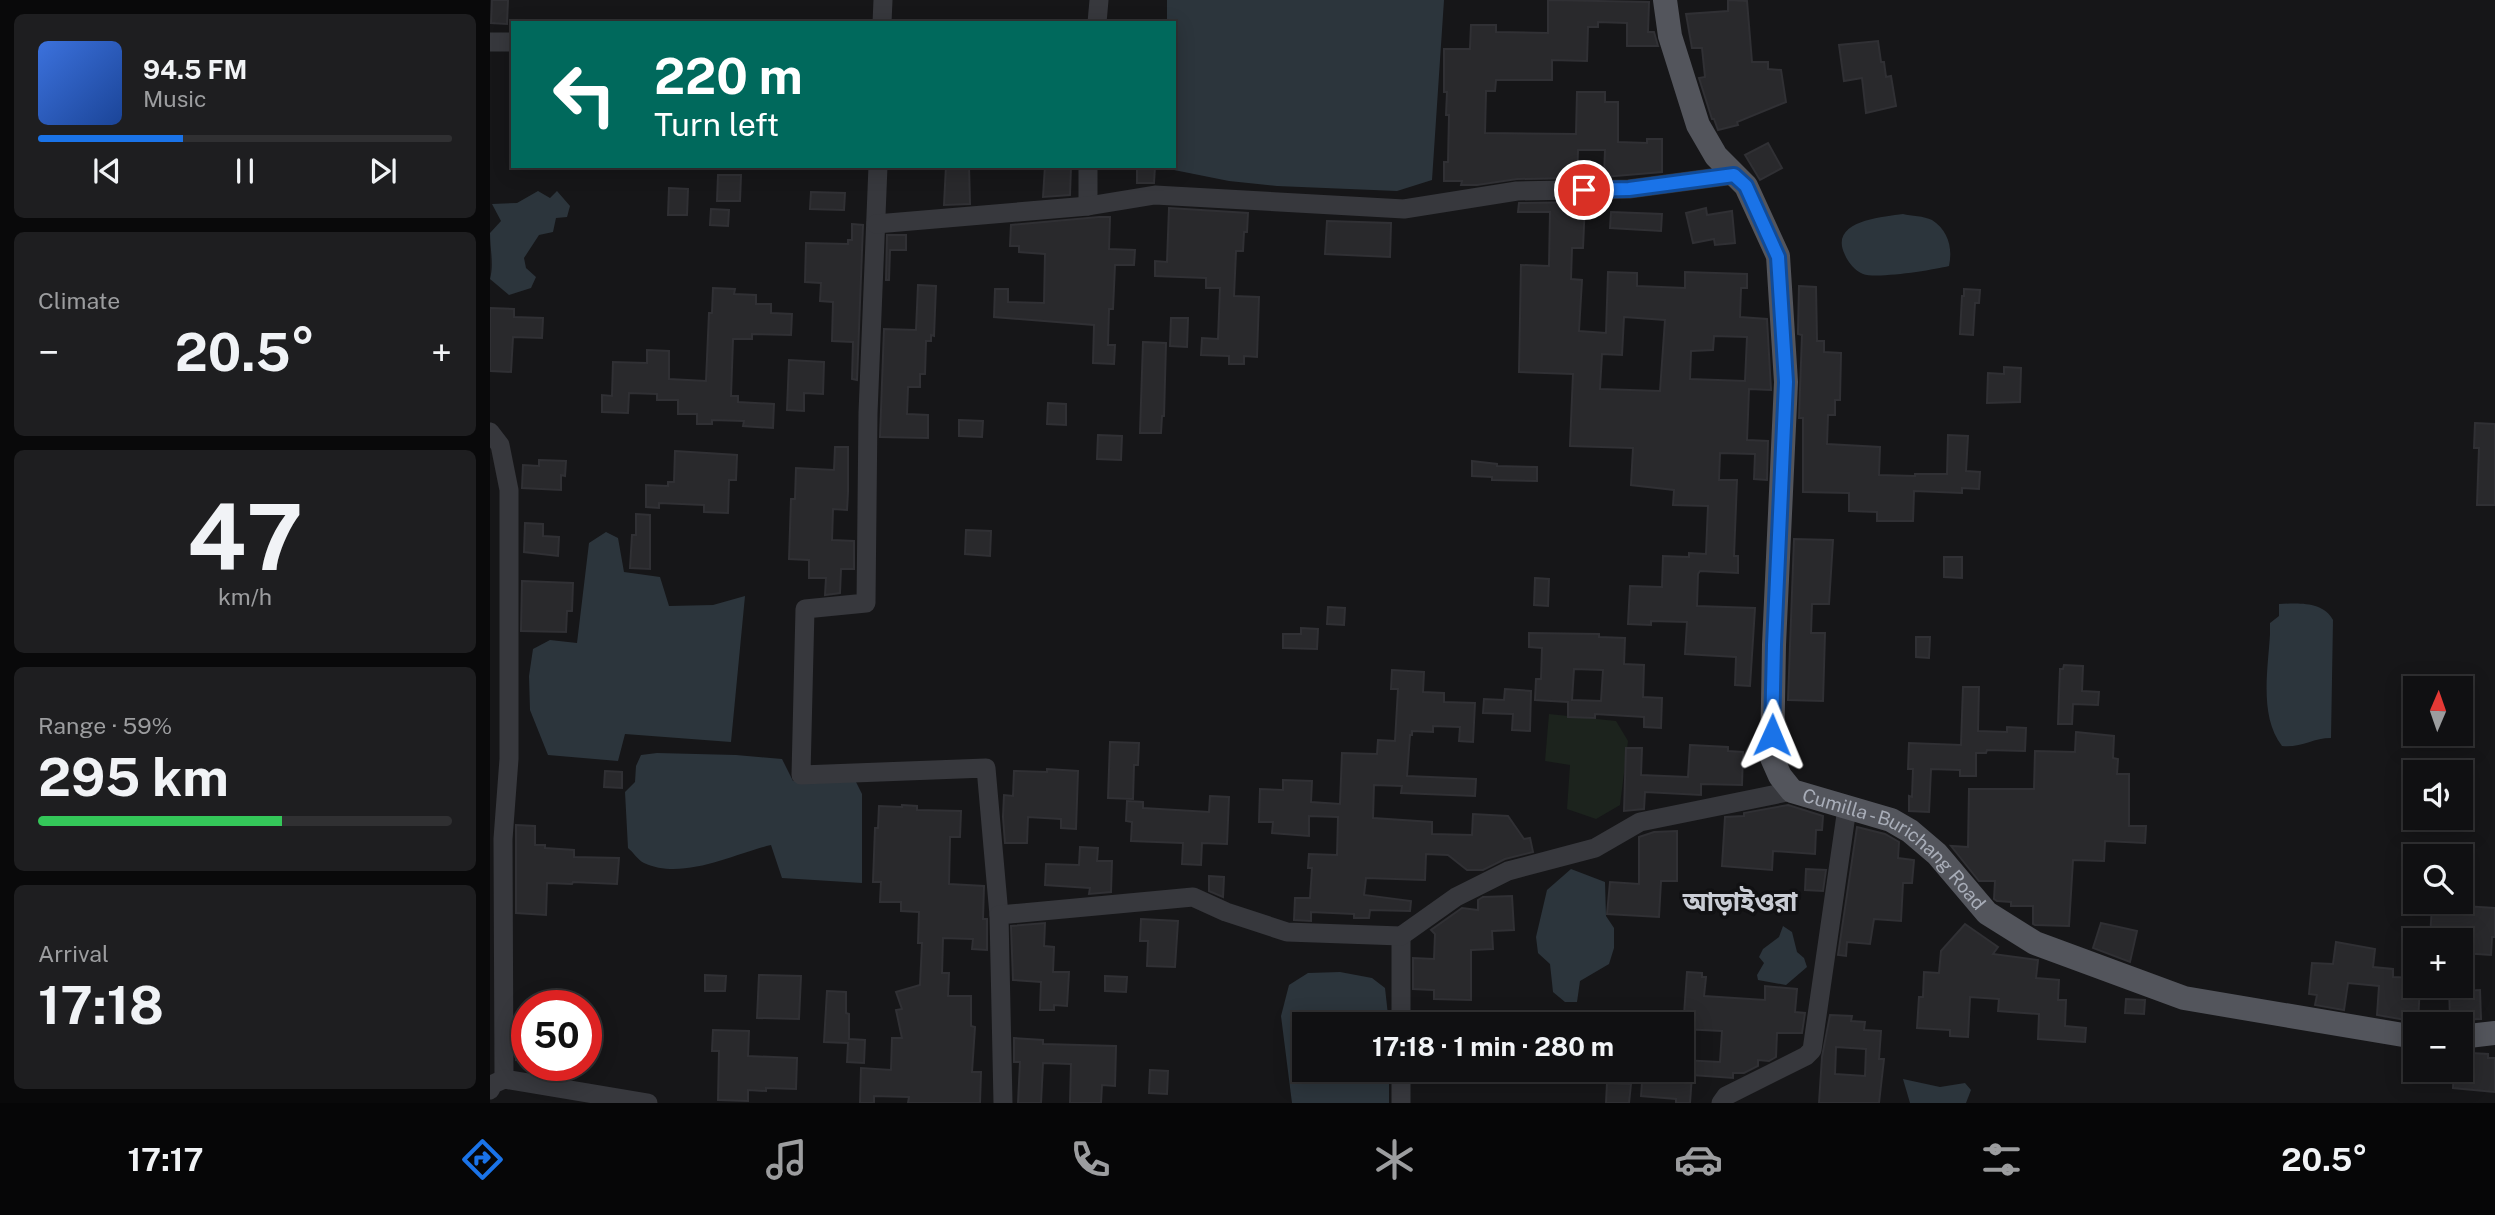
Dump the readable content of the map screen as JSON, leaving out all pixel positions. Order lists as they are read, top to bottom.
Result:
{
  "streets": {
    "main road": ["Cumilla - Burichang Road"]
  },
  "districts": ["আড়াইওরা"],
  "north": "top",
  "page": {
    "turn": ["220 m", "Turn left"],
    "song": ["94.5 FM", "Music"],
    "tile": [
      "Climate",
      ["47", "km/h"],
      ["Range · 59%", "295 km"],
      ["Arrival", "17:18"]
    ],
    "heat": ["−", "20.5°", "+"],
    "map_buttons": ["+", "−"],
    "limit": "50",
    "trip": "17:18 · 1 min · 280 m",
    "tabs": ["17:17", "20.5°"]
  }
}
